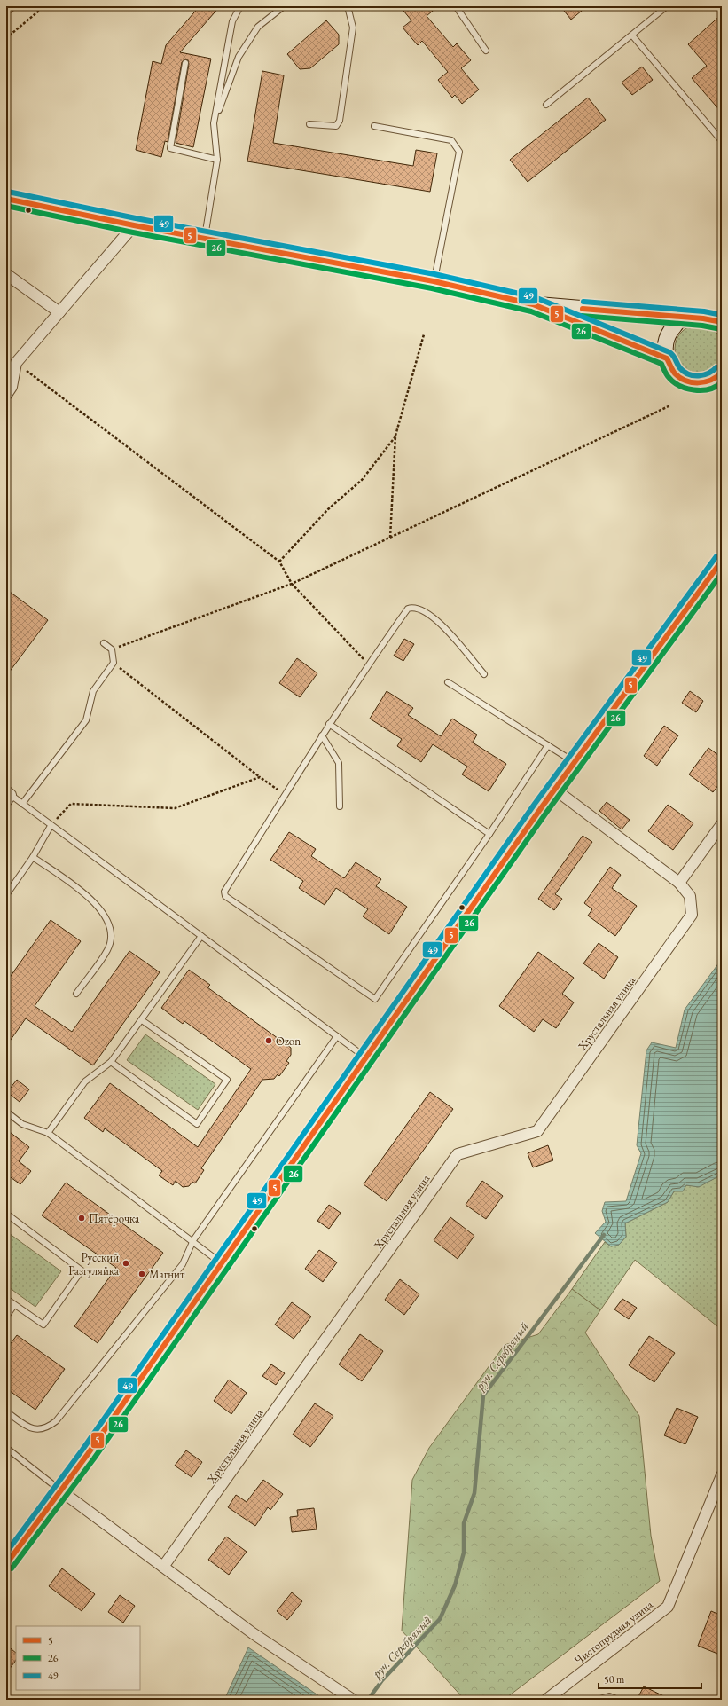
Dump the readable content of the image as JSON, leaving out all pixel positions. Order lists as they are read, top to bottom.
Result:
{
  "streets": {
    "street": ["Хрустальная улица", "Чистопрудная улица"]
  },
  "water": ["руч. Серебряный"],
  "places": [
    "Ozon",
    "Пятёрочка",
    "Русский Разгуляйка",
    "Магнит"
  ],
  "lines": ["transit line 49", "transit line 5", "transit line 26"],
  "legend": ["5", "26", "49"],
  "scale_bar": "50 m"
}
